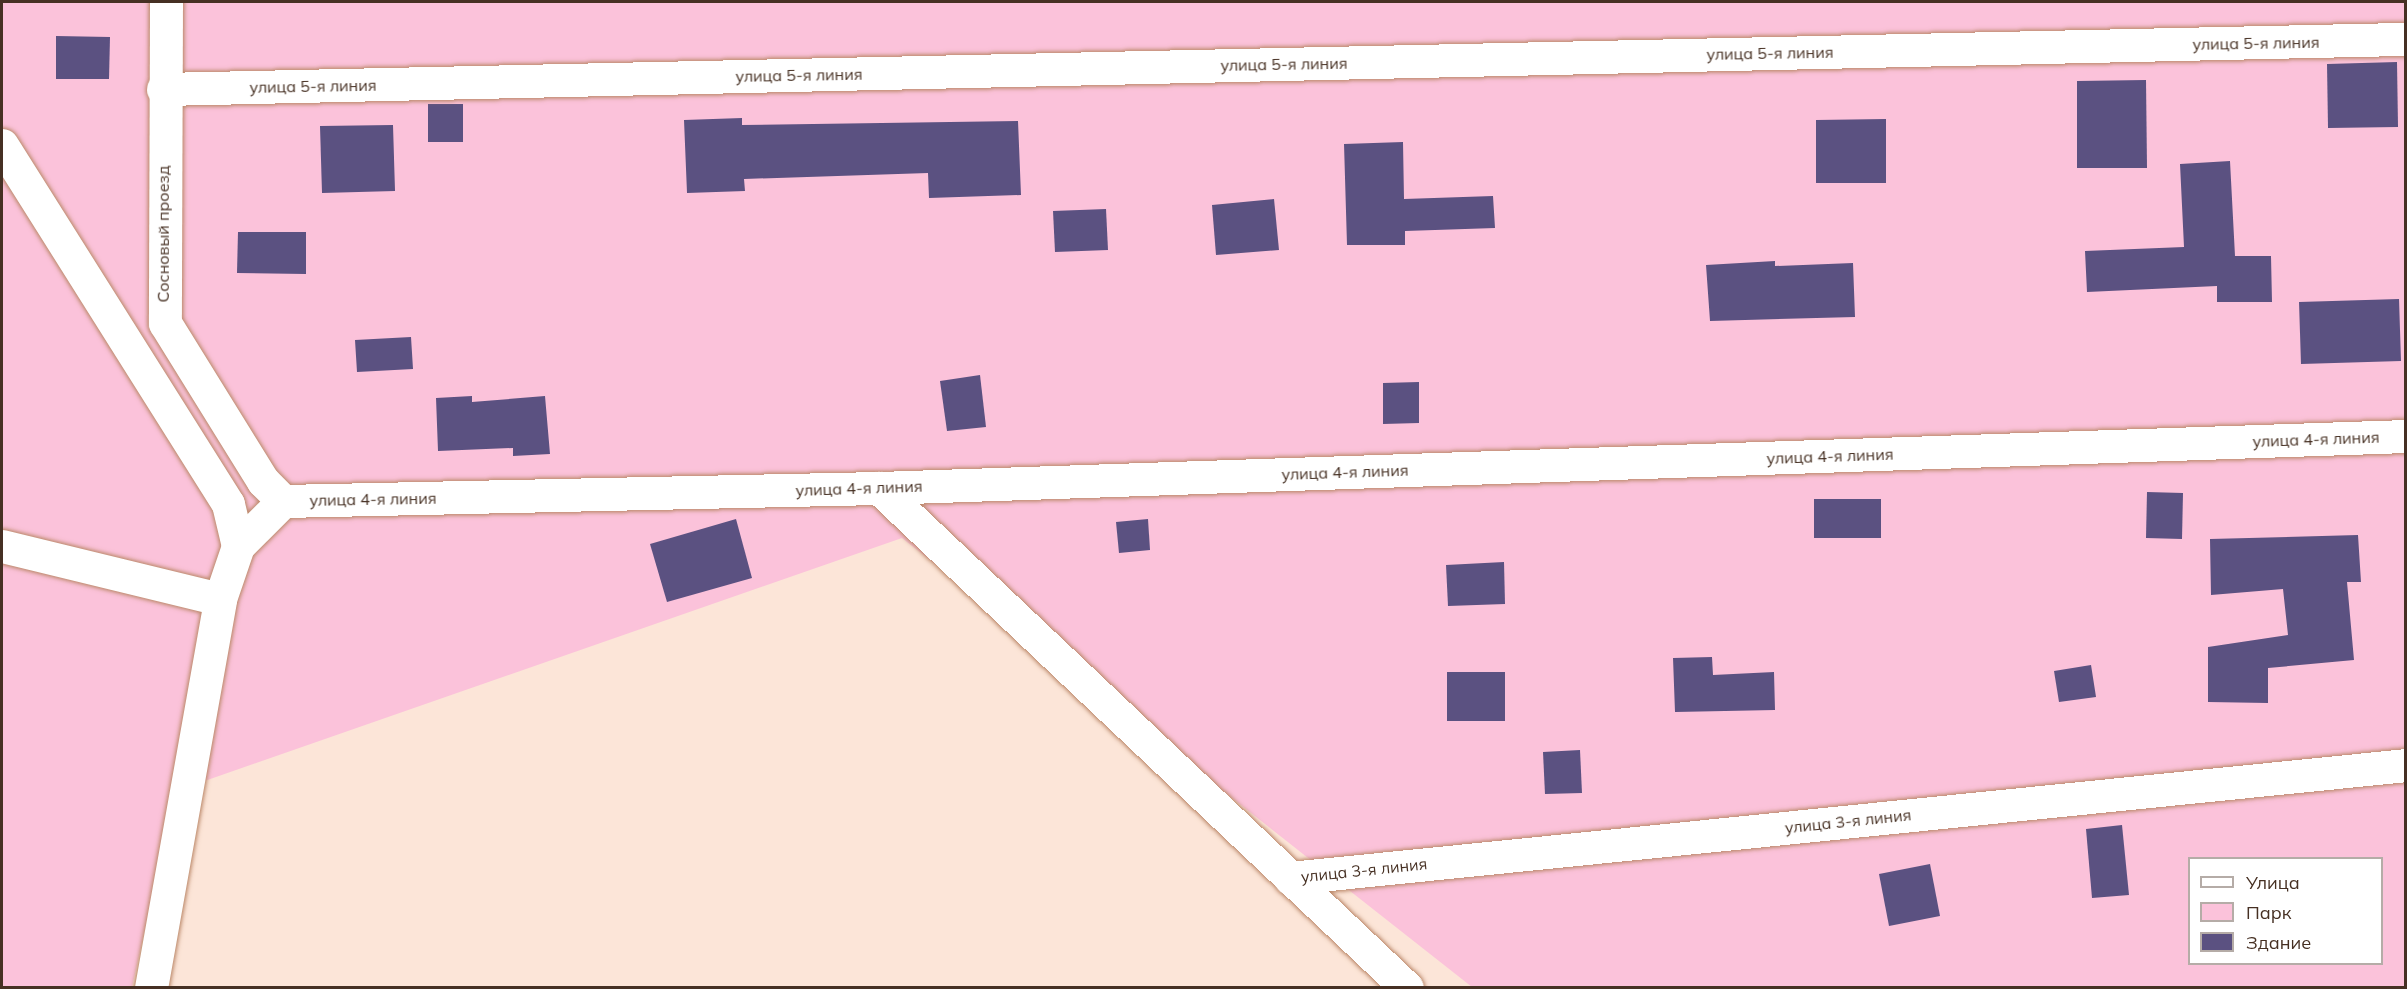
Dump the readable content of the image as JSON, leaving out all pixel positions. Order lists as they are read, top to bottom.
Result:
{
  "streets": {
    "street": [
      "улица 5-я линия",
      "Сосновый проезд",
      "улица 4-я линия",
      "улица 3-я линия"
    ]
  },
  "crossings": [
    ["улица 5-я линия", "Сосновый проезд"],
    ["Сосновый проезд", "улица 4-я линия"]
  ],
  "legend": ["Улица", "Парк", "Здание"]
}
